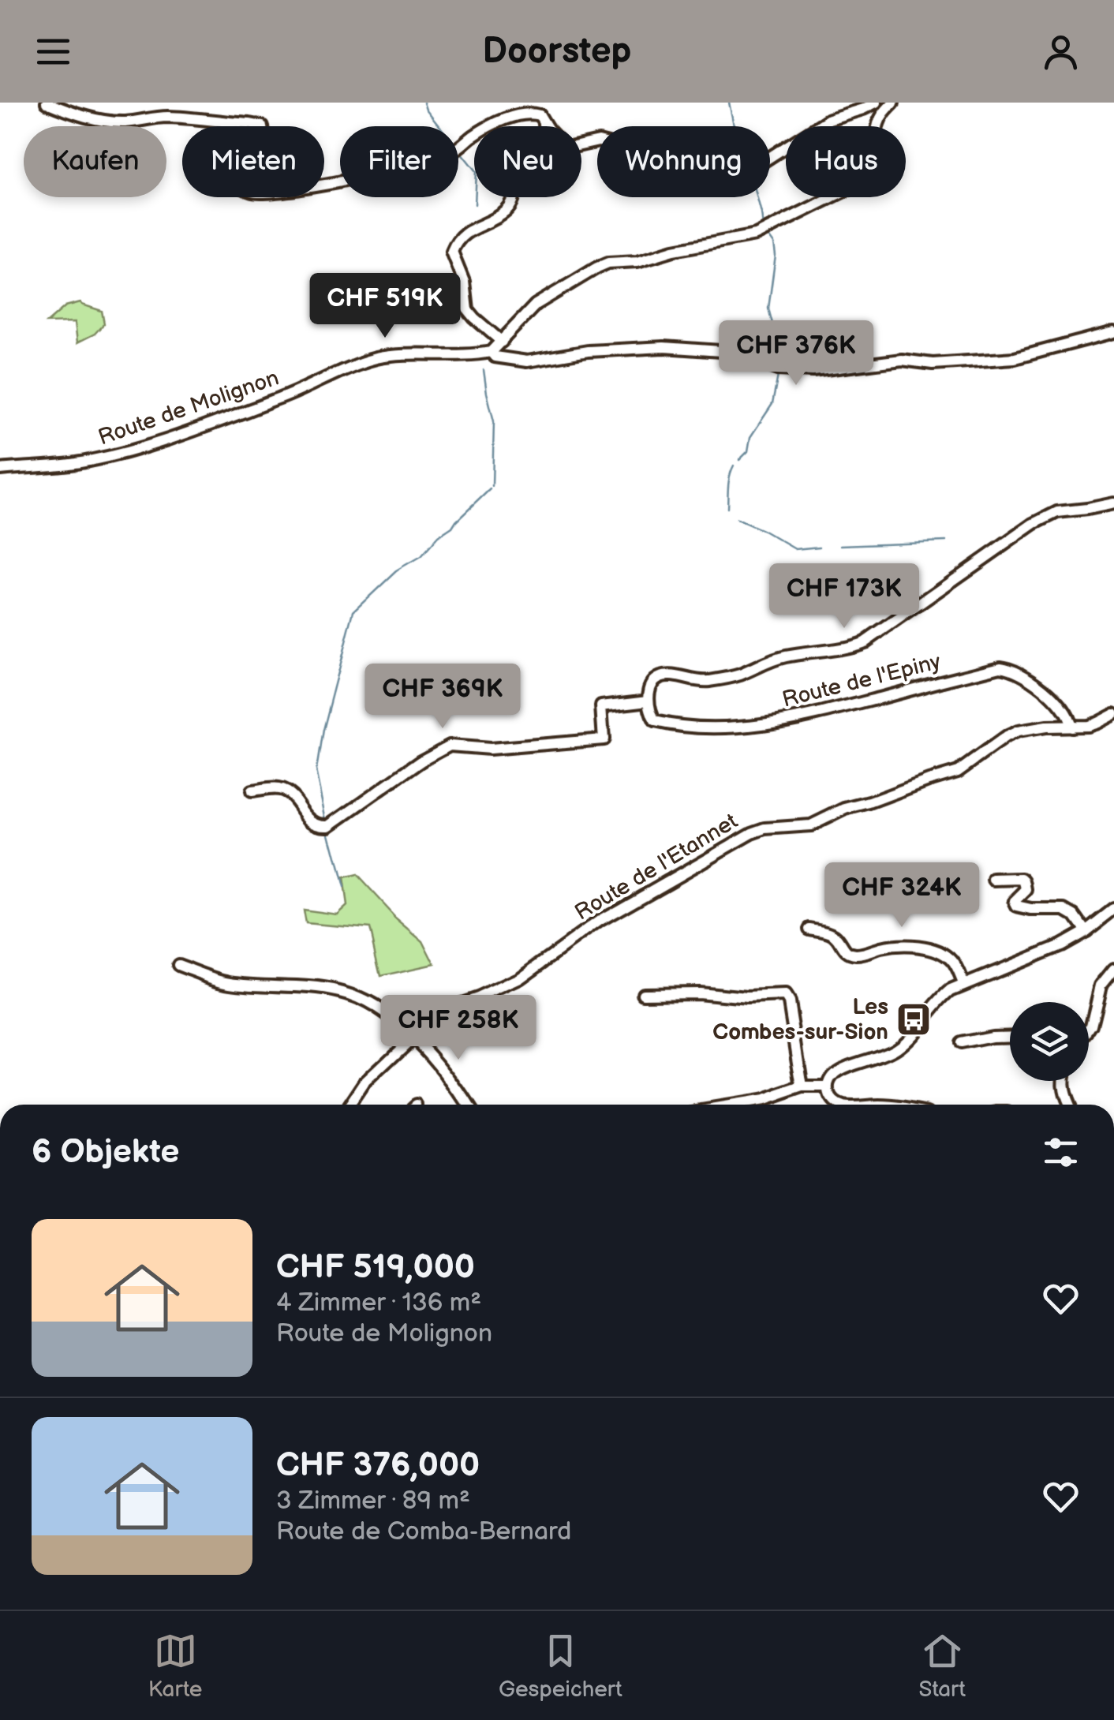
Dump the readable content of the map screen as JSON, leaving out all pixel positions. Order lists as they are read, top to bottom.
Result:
{
  "streets": {
    "street": ["Route de Molignon", "Route de l'Epiny", "Route de l'Etannet"]
  },
  "crossings": [
    ["Route de l'Epiny", "Route de l'Etannet"]
  ],
  "places": {
    "bus stop": ["Les Combes-sur-Sion"]
  },
  "page": {
    "header": "Doorstep",
    "chip": [
      "Kaufen",
      "Mieten",
      "Filter",
      "Neu",
      "Wohnung",
      "Haus"
    ],
    "price": [
      "CHF 519K",
      "CHF 376K",
      "CHF 173K",
      "CHF 369K",
      "CHF 324K",
      "CHF 258K"
    ],
    "heading": "6 Objekte",
    "list": [
      {
        "name": "CHF 519,000",
        "note": "4 Zimmer · 136 m² · Route de Molignon"
      },
      {
        "name": "CHF 376,000",
        "note": "3 Zimmer · 89 m² · Route de Comba-Bernard"
      }
    ],
    "tabs": ["Karte", "Gespeichert", "Start"]
  }
}
